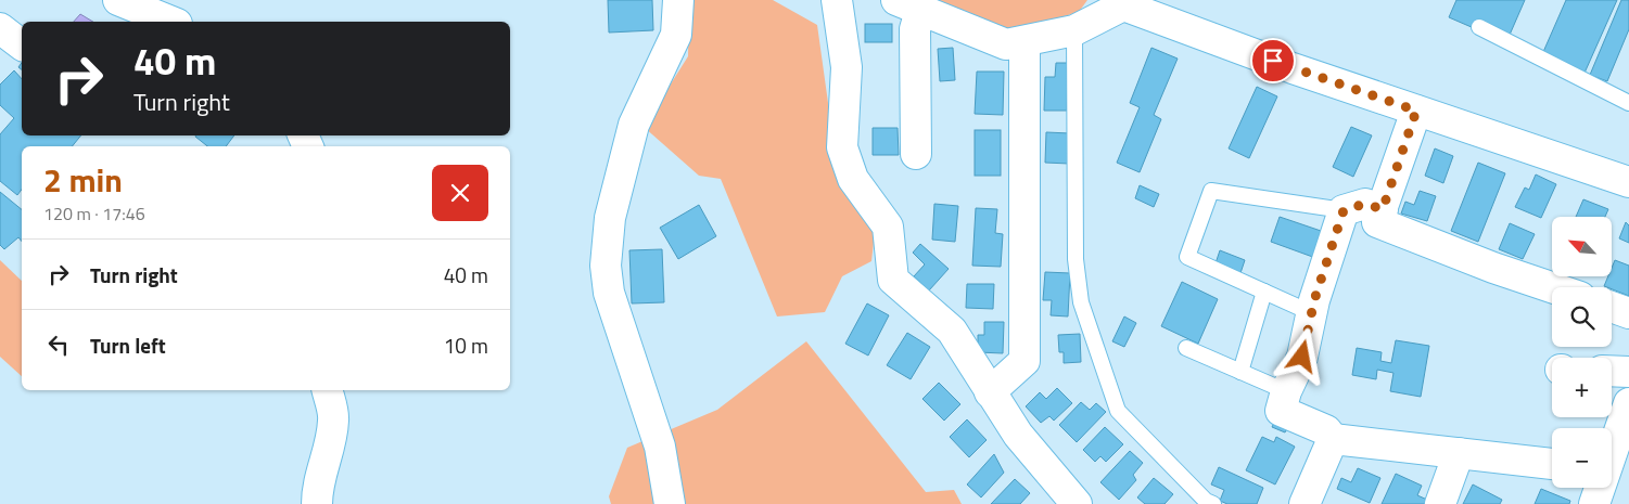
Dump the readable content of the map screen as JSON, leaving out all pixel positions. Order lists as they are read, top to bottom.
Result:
{
  "north": "top left",
  "page": {
    "turn": ["40 m", "Turn right"],
    "heading": ["2 min", "120 m · 17:46"],
    "map_buttons": ["+", "−"],
    "list": [
      {
        "name": "Turn right",
        "value": "40 m"
      },
      {
        "name": "Turn left",
        "value": "10 m"
      }
    ]
  }
}
